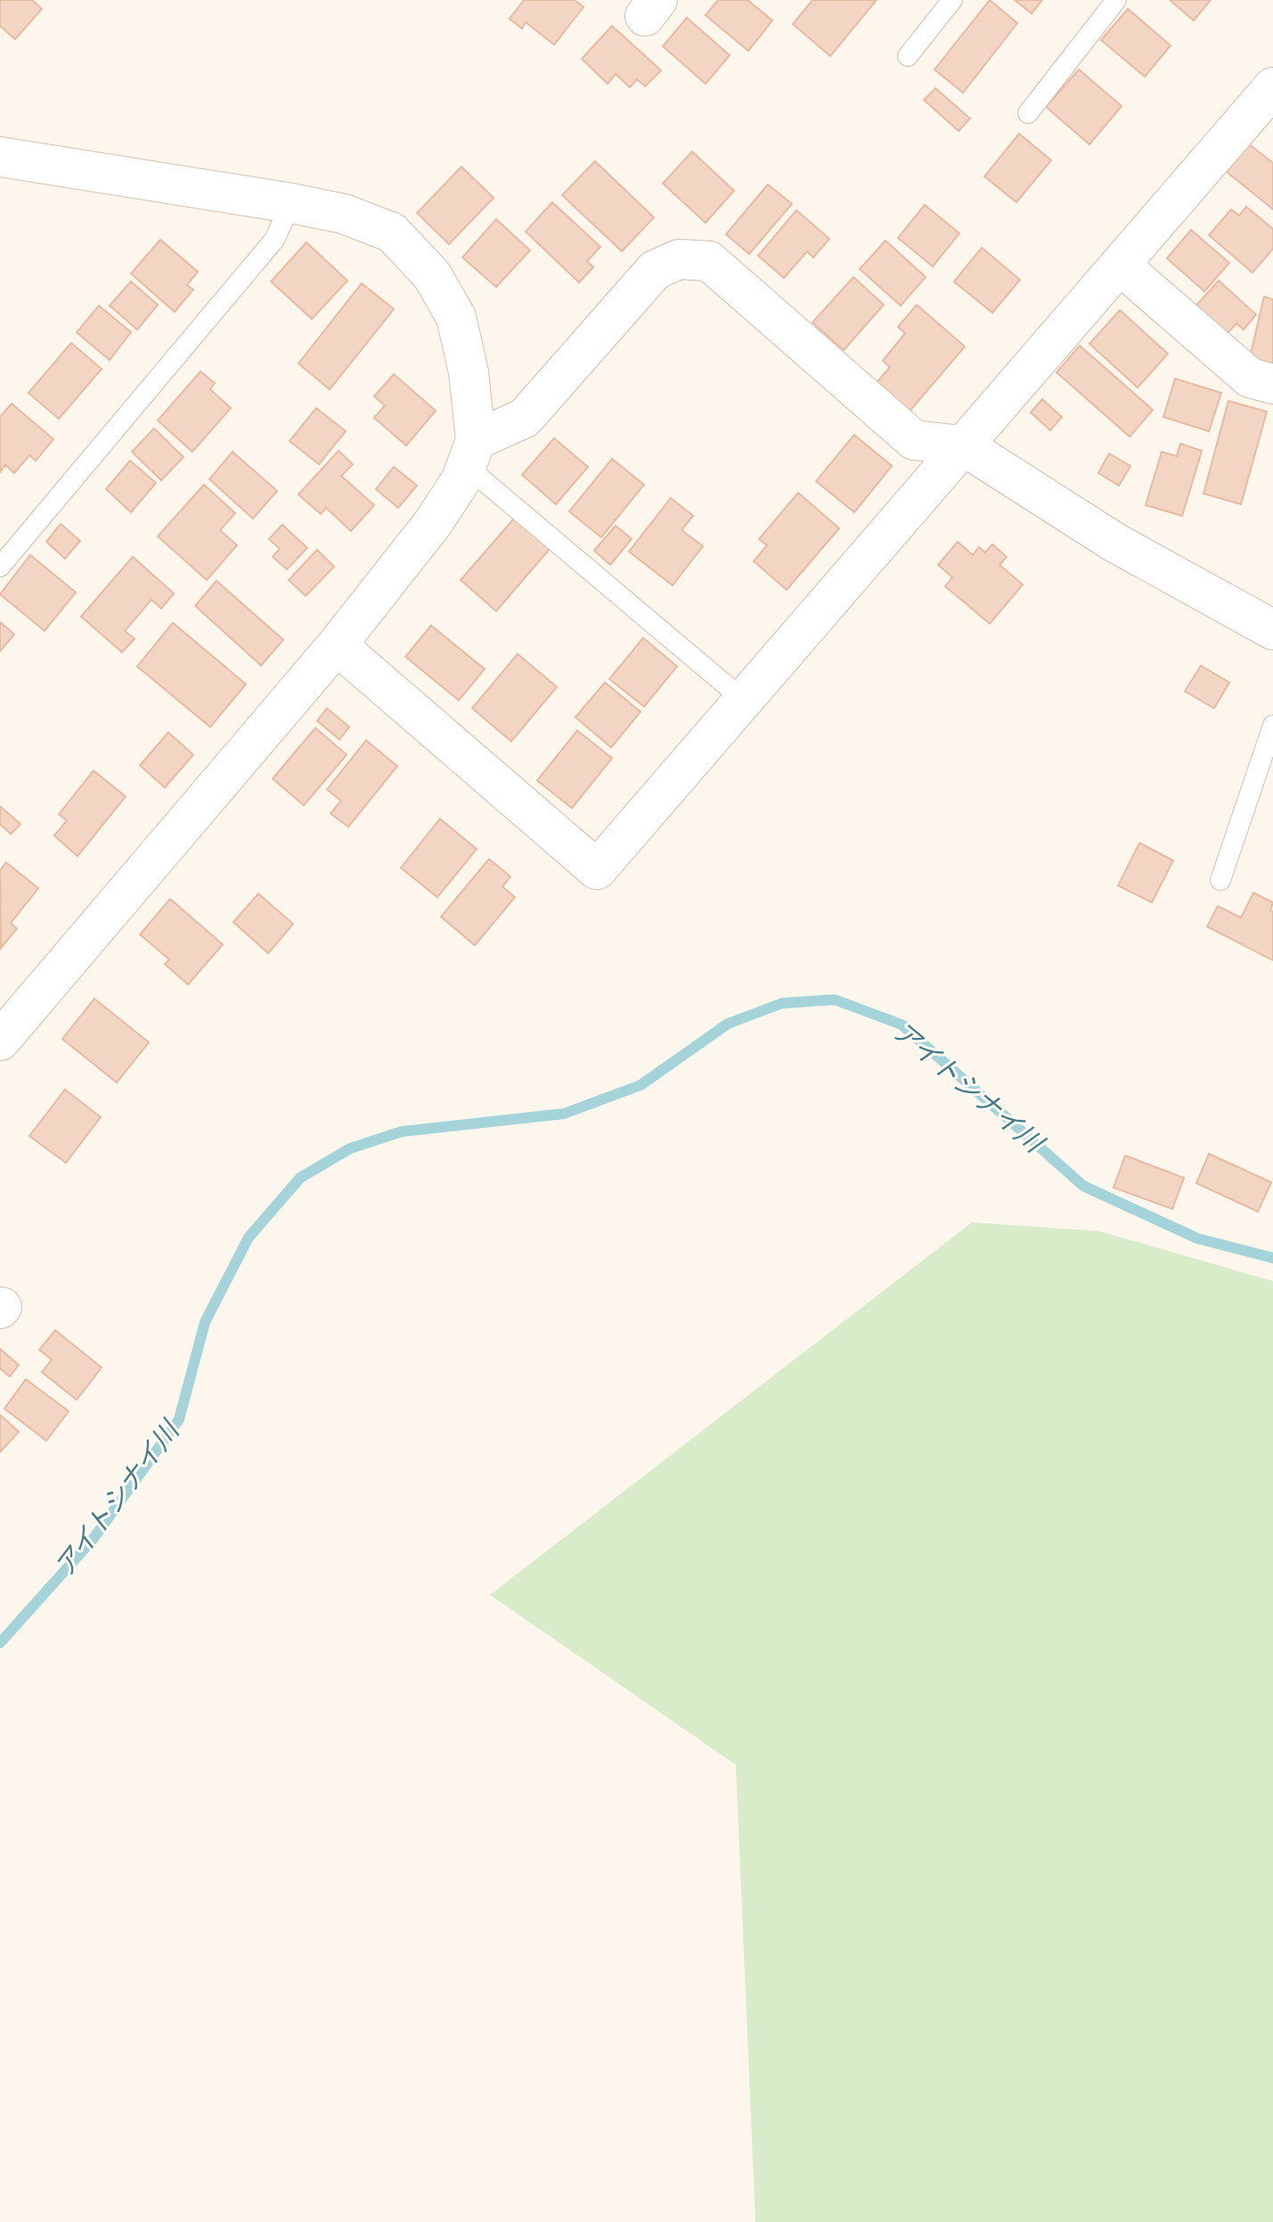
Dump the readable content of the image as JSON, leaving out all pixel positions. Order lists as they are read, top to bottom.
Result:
{
  "water": ["アイトシナイ川"]
}
